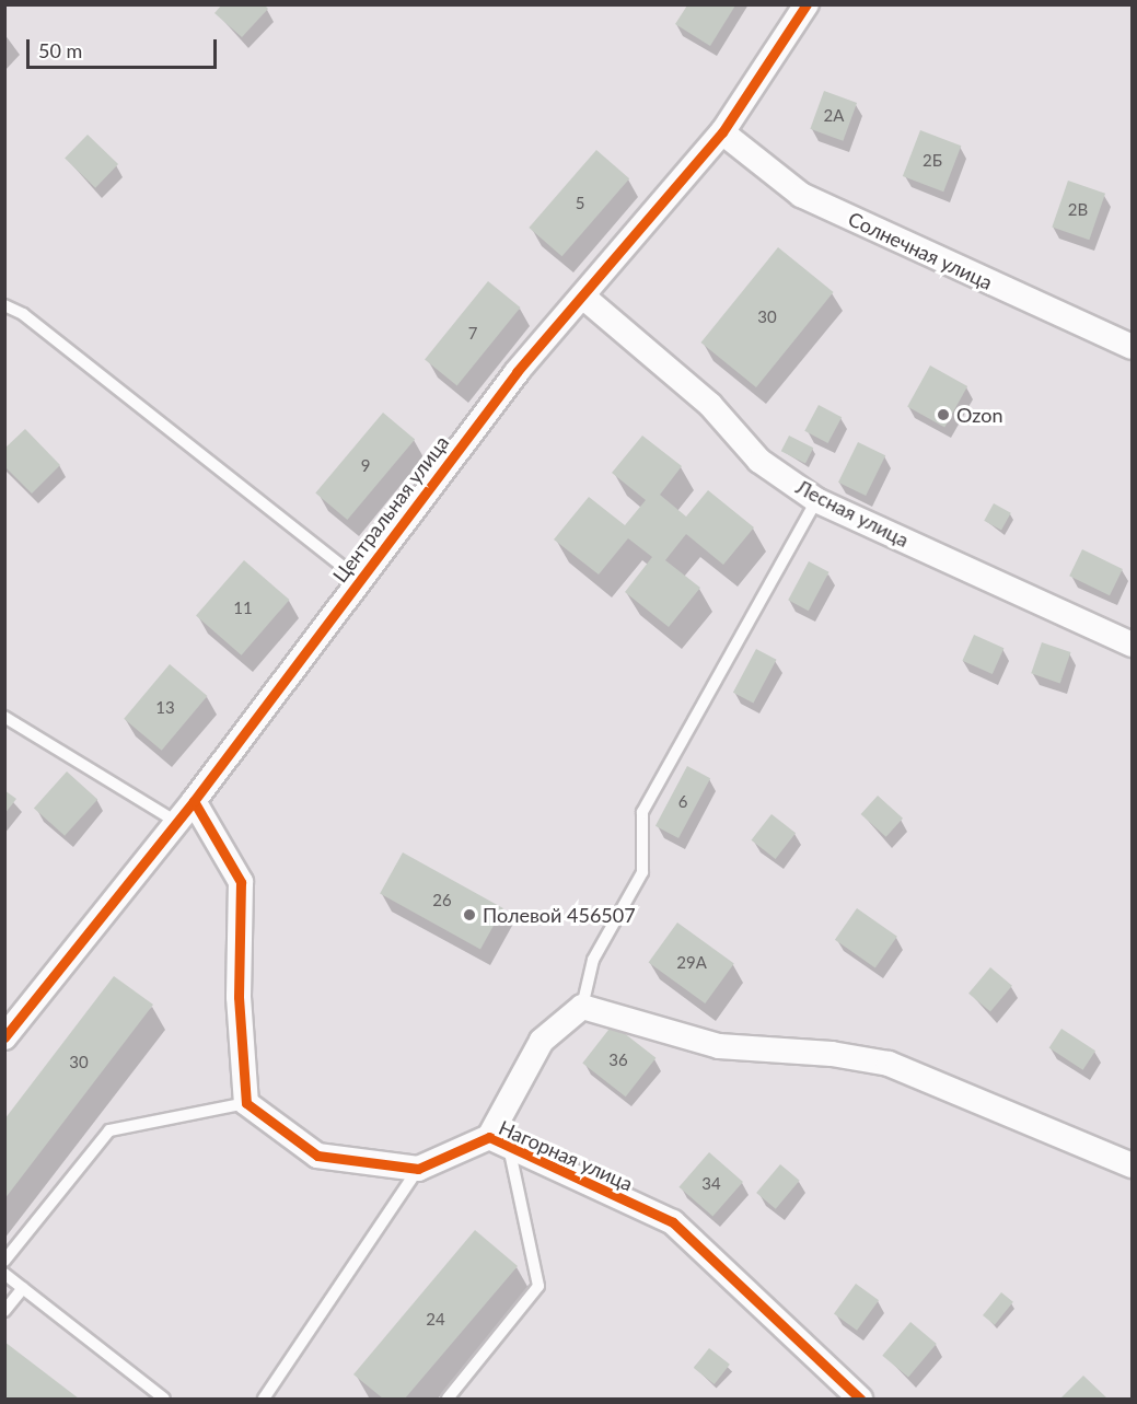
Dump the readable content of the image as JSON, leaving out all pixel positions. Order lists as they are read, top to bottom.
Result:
{
  "streets": {
    "street": [
      "Солнечная улица",
      "Центральная улица",
      "Лесная улица",
      "Нагорная улица"
    ]
  },
  "crossings": [
    ["Солнечная улица", "Центральная улица"],
    ["Центральная улица", "Лесная улица"]
  ],
  "places": ["Ozon", "Полевой 456507"],
  "house_numbers": [
    "2А",
    "2Б",
    "5",
    "2В",
    "30",
    "7",
    "9",
    "11",
    "13",
    "6",
    "26",
    "29А",
    "36",
    "30",
    "34",
    "24"
  ],
  "scale_bar": "50 m"
}
